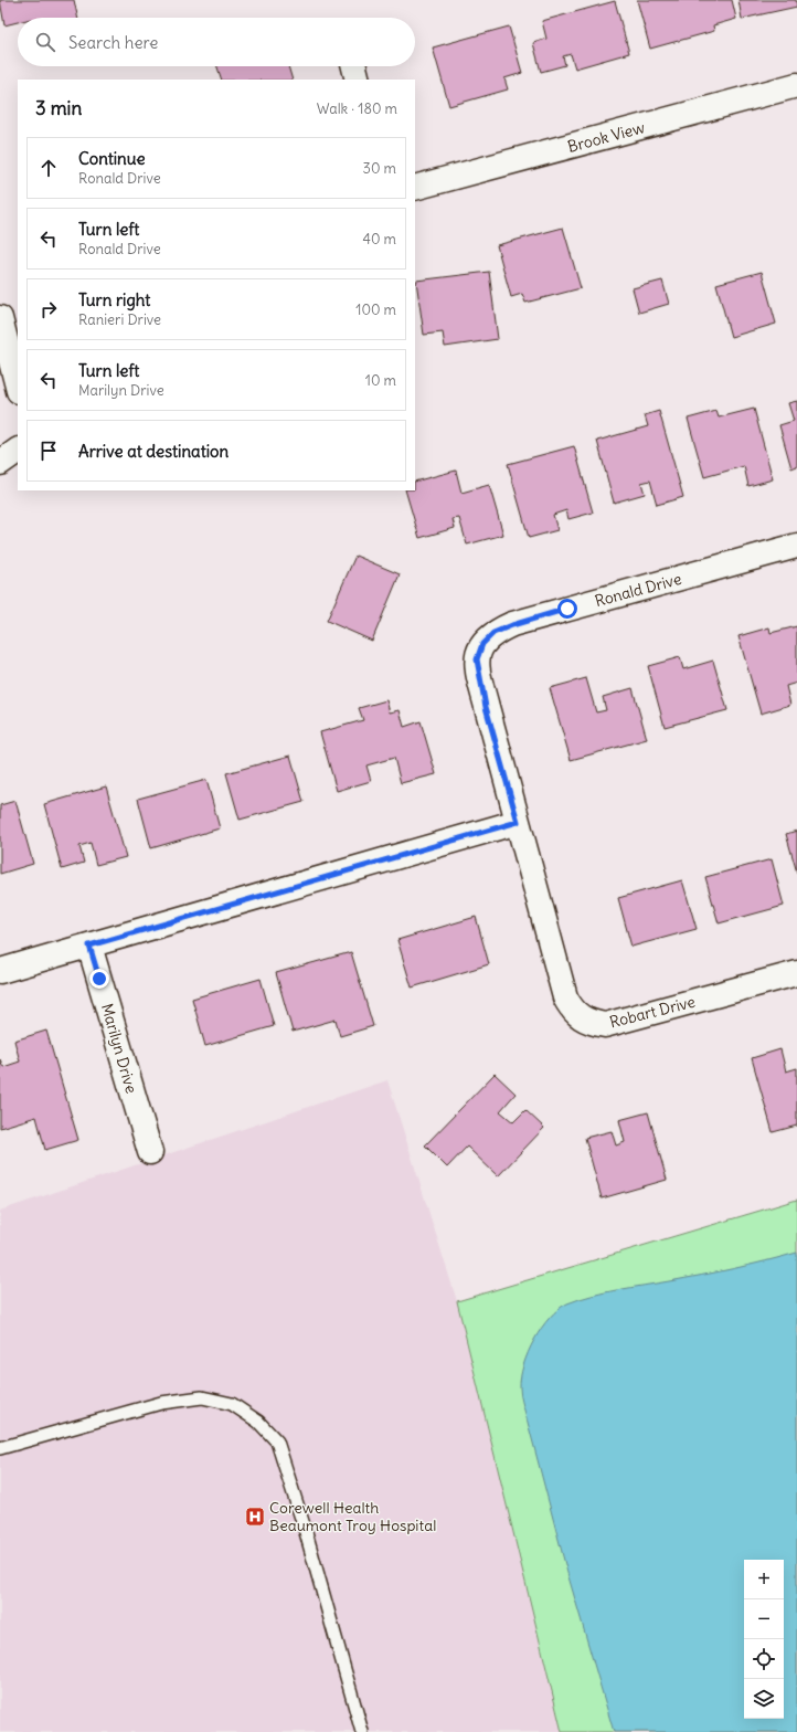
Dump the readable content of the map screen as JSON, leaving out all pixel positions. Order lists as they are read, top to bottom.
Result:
{
  "streets": {
    "street": [
      "Brook View",
      "Ronald Drive",
      "Robart Drive",
      "Marilyn Drive"
    ]
  },
  "crossings": [
    ["Ronald Drive", "Robart Drive"]
  ],
  "places": {
    "hospital": ["Corewell Health Beaumont Troy Hospital"]
  },
  "page": {
    "search": "Search here",
    "heading": ["3 min", "Walk · 180 m"],
    "list": [
      ["Continue", "Ronald Drive", "30 m"],
      ["Turn left", "Ronald Drive", "40 m"],
      ["Turn right", "Ranieri Drive", "100 m"],
      ["Turn left", "Marilyn Drive", "10 m"],
      "Arrive at destination"
    ],
    "map_buttons": ["+", "−"]
  }
}
